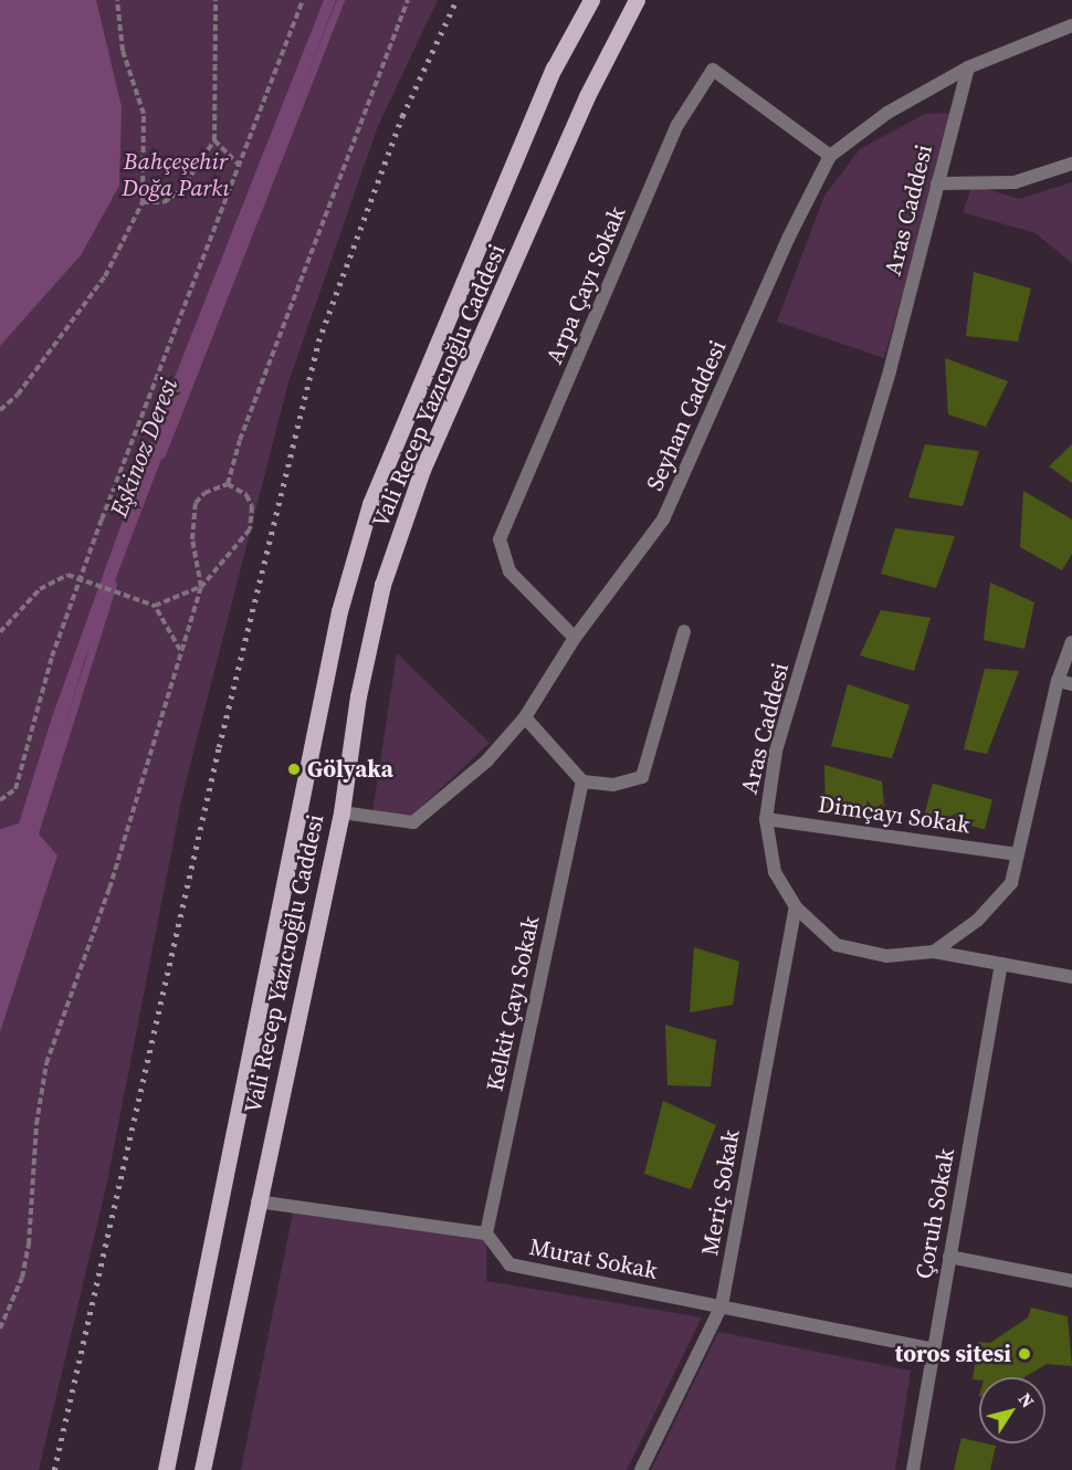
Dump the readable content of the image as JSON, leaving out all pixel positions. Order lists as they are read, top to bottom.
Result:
{
  "streets": {
    "main road": ["Vali Recep Yazıcıoğlu Caddesi"],
    "street": [
      "Aras Caddesi",
      "Arpa Çayı Sokak",
      "Seyhan Caddesi",
      "Dimçayı Sokak",
      "Kelkit Çayı Sokak",
      "Meriç Sokak",
      "Çoruh Sokak",
      "Murat Sokak"
    ]
  },
  "crossings": [
    ["Aras Caddesi", "Seyhan Caddesi"],
    ["Aras Caddesi", "Dimçayı Sokak"],
    ["Aras Caddesi", "Meriç Sokak"],
    ["Aras Caddesi", "Çoruh Sokak"],
    ["Arpa Çayı Sokak", "Seyhan Caddesi"],
    ["Vali Recep Yazıcıoğlu Caddesi", "Seyhan Caddesi"],
    ["Kelkit Çayı Sokak", "Murat Sokak"],
    ["Meriç Sokak", "Murat Sokak"],
    ["Çoruh Sokak", "Murat Sokak"]
  ],
  "water": ["Eşkinoz Deresi"],
  "parks": ["Bahçeşehir Doğa Parkı"],
  "places": ["Gölyaka", "toros sitesi"],
  "north": "top right"
}
